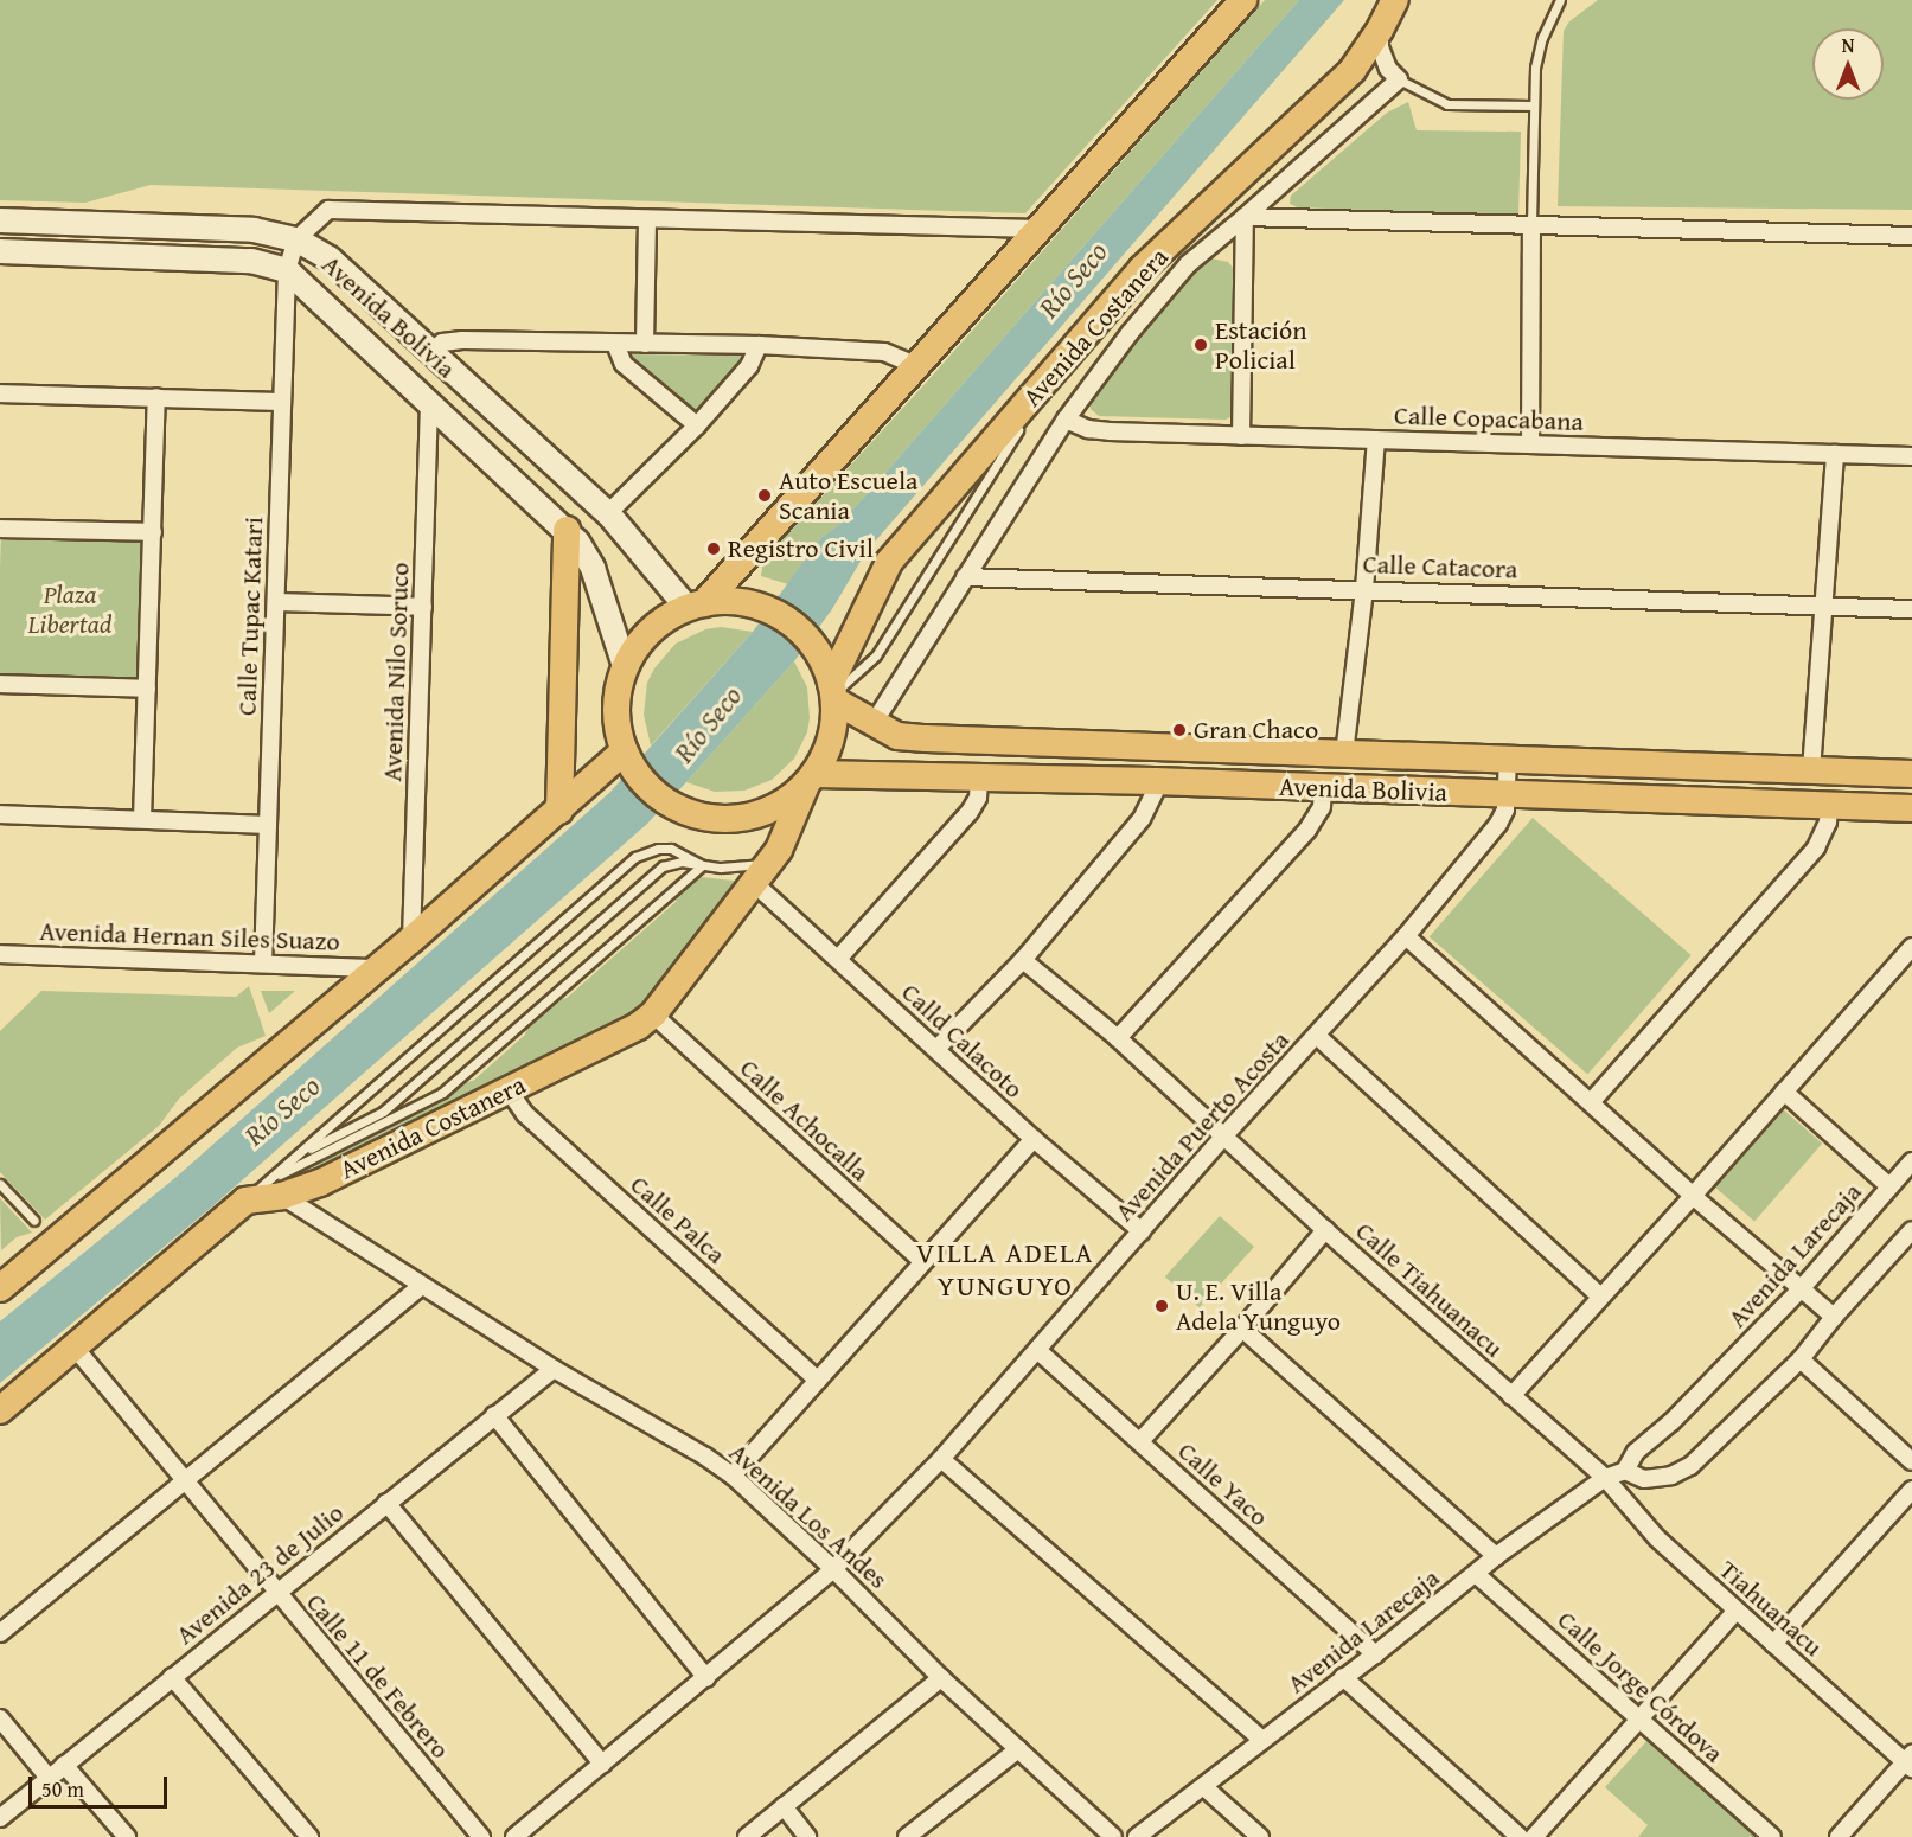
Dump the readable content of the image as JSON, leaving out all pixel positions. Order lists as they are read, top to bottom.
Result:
{
  "streets": {
    "main road": ["Avenida Bolivia", "Avenida Costanera"],
    "street": [
      "Calle Copacabana",
      "Calle Catacora",
      "Calle Tupac Katari",
      "Avenida Nilo Soruco",
      "Avenida Hernan Siles Suazo",
      "Calld Calacoto",
      "Calle Achocalla",
      "Avenida Puerto Acosta",
      "Calle Palca",
      "Avenida Larecaja",
      "Calle Tiahuanacu",
      "Calle Yaco",
      "Avenida Los Andes",
      "Avenida 23 de Julio",
      "Tiahuanacu",
      "Calle 11 de Febrero",
      "Calle Jorge Córdova"
    ]
  },
  "crossings": [
    ["Avenida Bolivia", "Avenida Costanera"],
    ["Avenida Bolivia", "Calle Tupac Katari"],
    ["Avenida Bolivia", "Avenida Nilo Soruco"],
    ["Avenida Bolivia", "Avenida Puerto Acosta"],
    ["Avenida Costanera", "Calld Calacoto"],
    ["Avenida Costanera", "Calle Achocalla"],
    ["Avenida Costanera", "Calle Palca"],
    ["Avenida Costanera", "Avenida Los Andes"],
    ["Avenida Costanera", "Calle 11 de Febrero"],
    ["Calle Tupac Katari", "Avenida Hernan Siles Suazo"],
    ["Calld Calacoto", "Avenida Puerto Acosta"],
    ["Avenida Puerto Acosta", "Calle Tiahuanacu"],
    ["Avenida Puerto Acosta", "Calle Yaco"],
    ["Avenida Puerto Acosta", "Avenida Los Andes"],
    ["Avenida Larecaja", "Calle Tiahuanacu"],
    ["Avenida Larecaja", "Calle Yaco"],
    ["Avenida Larecaja", "Tiahuanacu"],
    ["Avenida Larecaja", "Calle Jorge Córdova"],
    ["Calle Tiahuanacu", "Tiahuanacu"],
    ["Avenida Los Andes", "Avenida 23 de Julio"],
    ["Avenida 23 de Julio", "Calle 11 de Febrero"]
  ],
  "districts": ["VILLA ADELA YUNGUYO"],
  "water": ["Río Seco"],
  "parks": ["Plaza Libertad"],
  "places": [
    "Estación Policial",
    "Auto Escuela Scania",
    "Registro Civil",
    "Gran Chaco",
    "U. E. Villa Adela Yunguyo"
  ],
  "scale_bar": "50 m",
  "north": "top"
}
